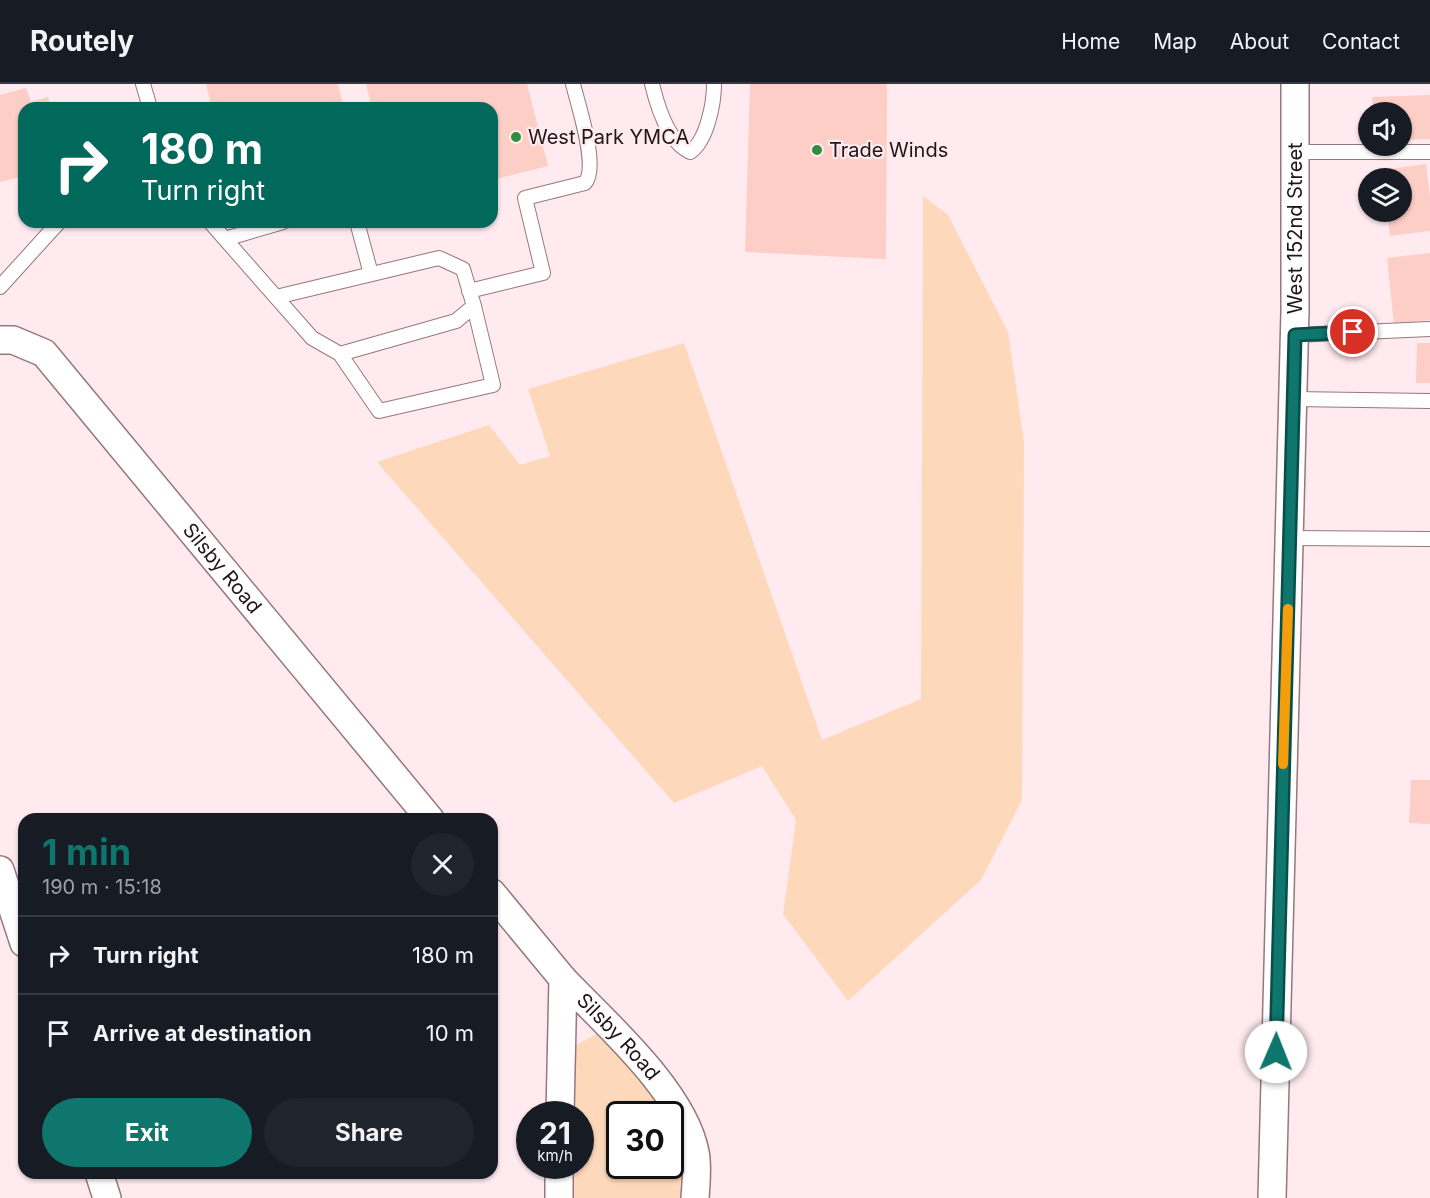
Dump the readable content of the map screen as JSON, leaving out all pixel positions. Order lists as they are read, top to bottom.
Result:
{
  "streets": {
    "street": ["West 152nd Street", "Silsby Road"]
  },
  "places": ["West Park YMCA", "Trade Winds"],
  "page": {
    "header": "Routely",
    "nav": [
      "Home",
      "Map",
      "About",
      "Contact"
    ],
    "turn": ["180 m", "Turn right"],
    "heading": ["1 min", "190 m · 15:18"],
    "list": [
      {
        "name": "Turn right",
        "value": "180 m"
      },
      {
        "name": "Arrive at destination",
        "value": "10 m"
      }
    ],
    "buttons": ["Exit", "Share"],
    "speed": "21 km/h",
    "limit": "30"
  }
}
